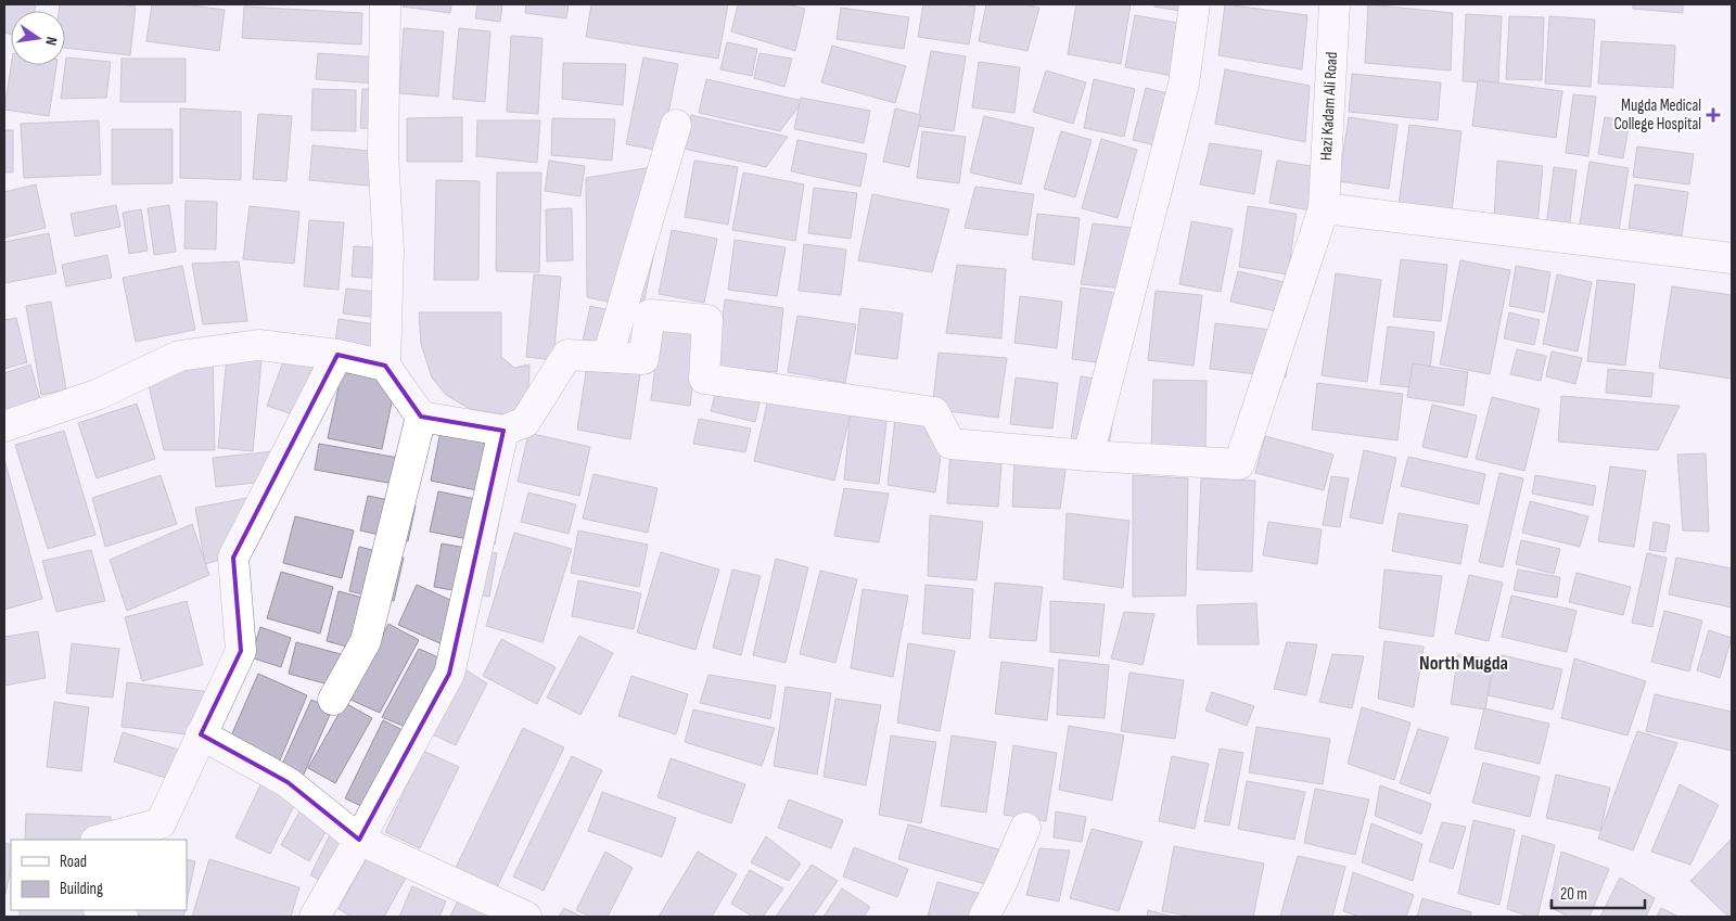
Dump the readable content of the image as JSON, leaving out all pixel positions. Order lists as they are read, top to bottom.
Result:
{
  "streets": {
    "street": ["Hazi Kadam Ali Road"]
  },
  "districts": ["North Mugda"],
  "places": {
    "health": ["Mugda Medical College Hospital"]
  },
  "legend": ["Road", "Building"],
  "scale_bar": "20 m",
  "north": "right"
}
